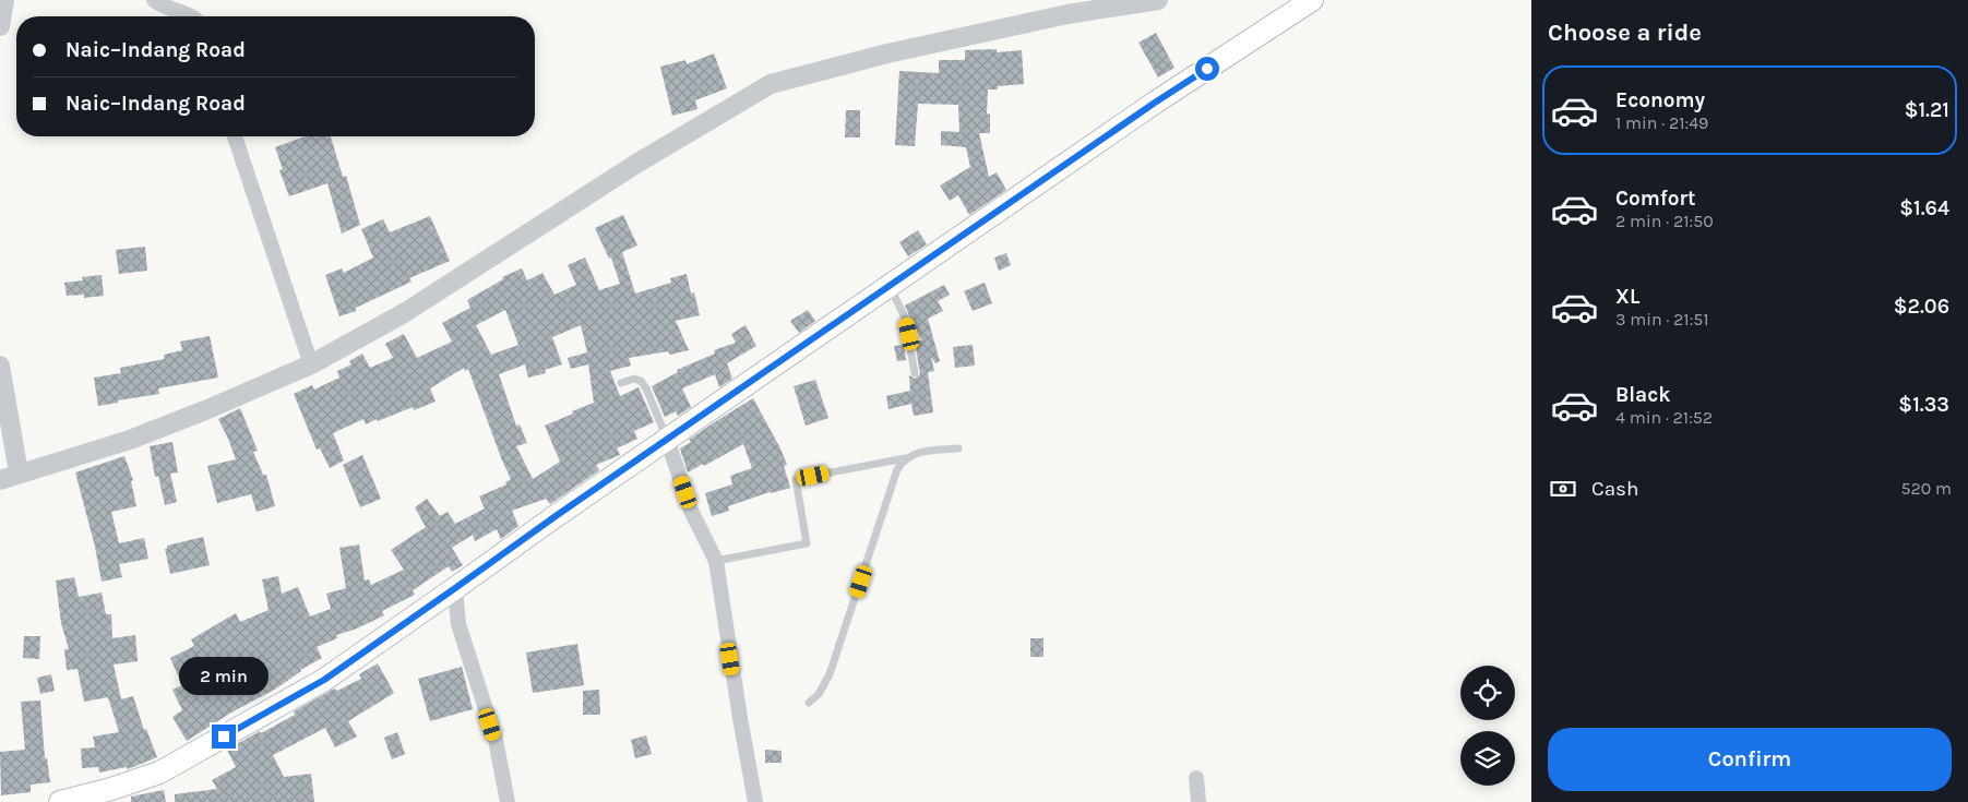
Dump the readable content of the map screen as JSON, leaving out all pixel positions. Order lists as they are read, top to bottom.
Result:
{
  "page": {
    "heading": "Choose a ride",
    "banner": ["Naic–Indang Road", "Naic–Indang Road"],
    "list": [
      {
        "name": "Economy",
        "note": "1 min · 21:49",
        "value": "$1.21"
      },
      {
        "name": "Comfort",
        "note": "2 min · 21:50",
        "value": "$1.64"
      },
      {
        "name": "XL",
        "note": "3 min · 21:51",
        "value": "$2.06"
      },
      {
        "name": "Black",
        "note": "4 min · 21:52",
        "value": "$1.33"
      }
    ],
    "pay": ["Cash", "520 m"],
    "bubble": "2 min",
    "buttons": "Confirm"
  }
}
